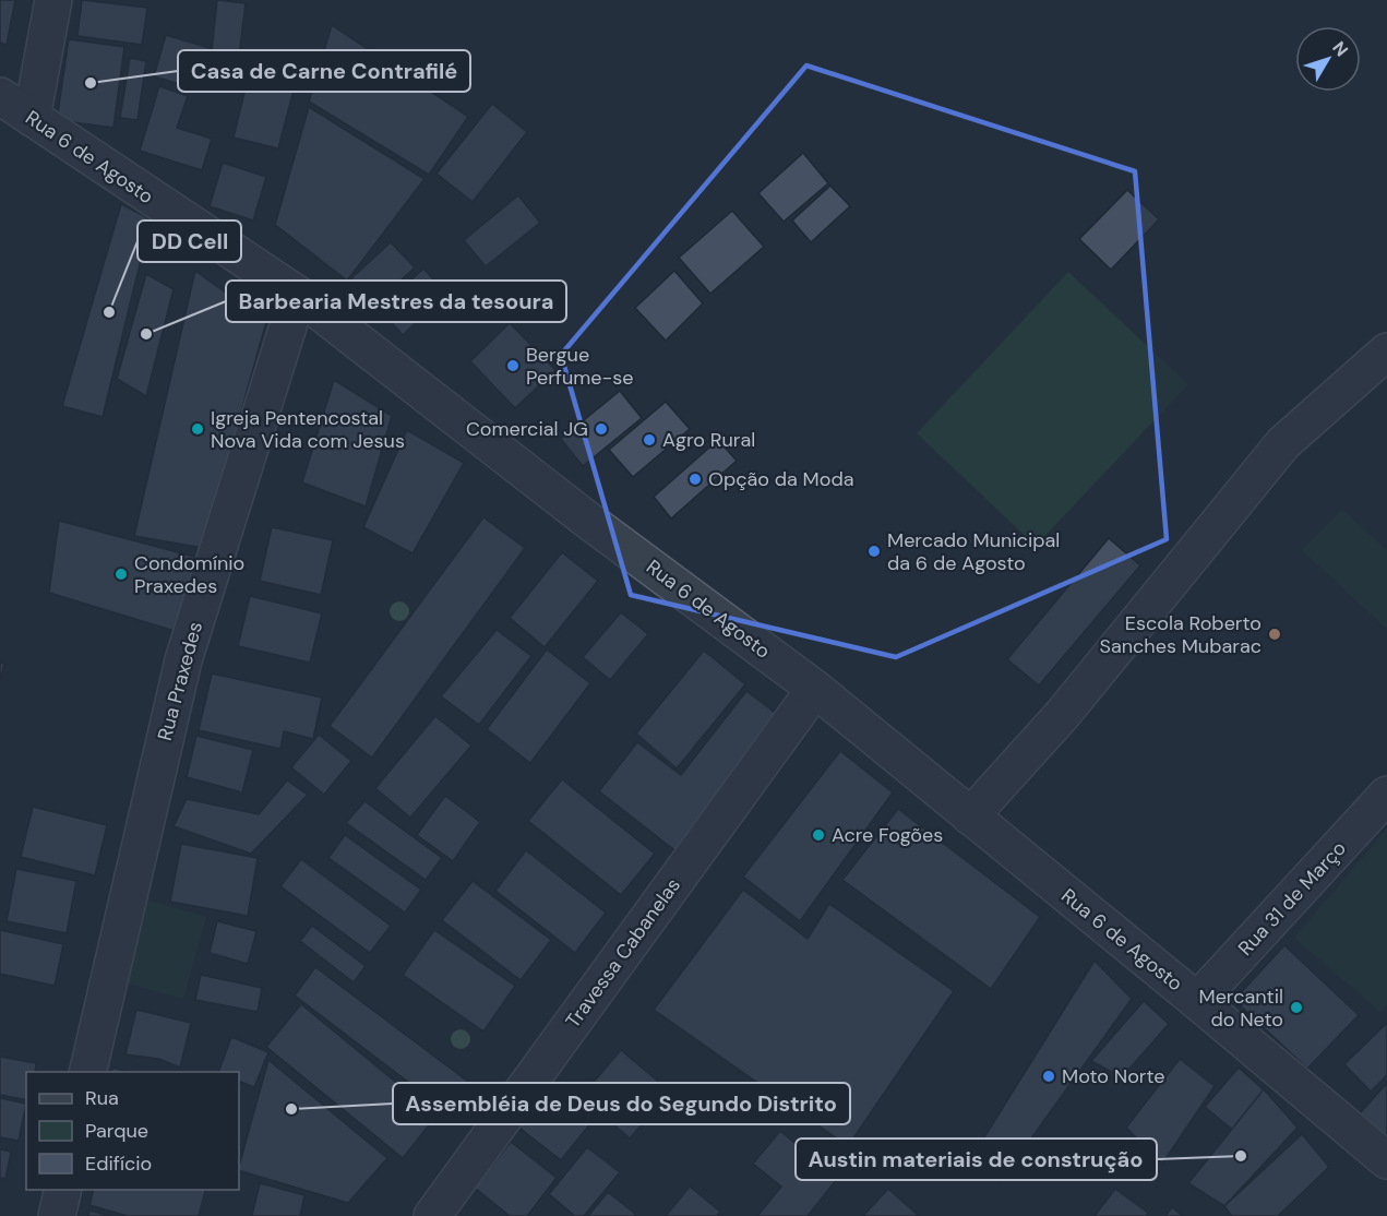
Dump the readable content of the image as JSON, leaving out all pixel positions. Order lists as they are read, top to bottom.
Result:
{
  "streets": {
    "street": [
      "Rua 6 de Agosto",
      "Rua Praxedes",
      "Rua 31 de Março",
      "Travessa Cabanelas"
    ]
  },
  "crossings": [
    ["Rua 6 de Agosto", "Rua Praxedes"],
    ["Rua 6 de Agosto", "Rua 31 de Março"],
    ["Rua 6 de Agosto", "Travessa Cabanelas"]
  ],
  "places": [
    "Casa de Carne Contrafilé",
    "DD Cell",
    "Barbearia Mestres da tesoura",
    "Bergue Perfume-se",
    "Igreja Pentencostal Nova Vida com Jesus",
    "Comercial JG",
    "Agro Rural",
    "Opção da Moda",
    "Mercado Municipal da 6 de Agosto",
    "Condomínio Praxedes",
    "Escola Roberto Sanches Mubarac",
    "Acre Fogões",
    "Mercantil do Neto",
    "Moto Norte",
    "Assembléia de Deus do Segundo Distrito",
    "Austin materiais de construção"
  ],
  "legend": ["Rua", "Parque", "Edifício"],
  "north": "top right"
}
